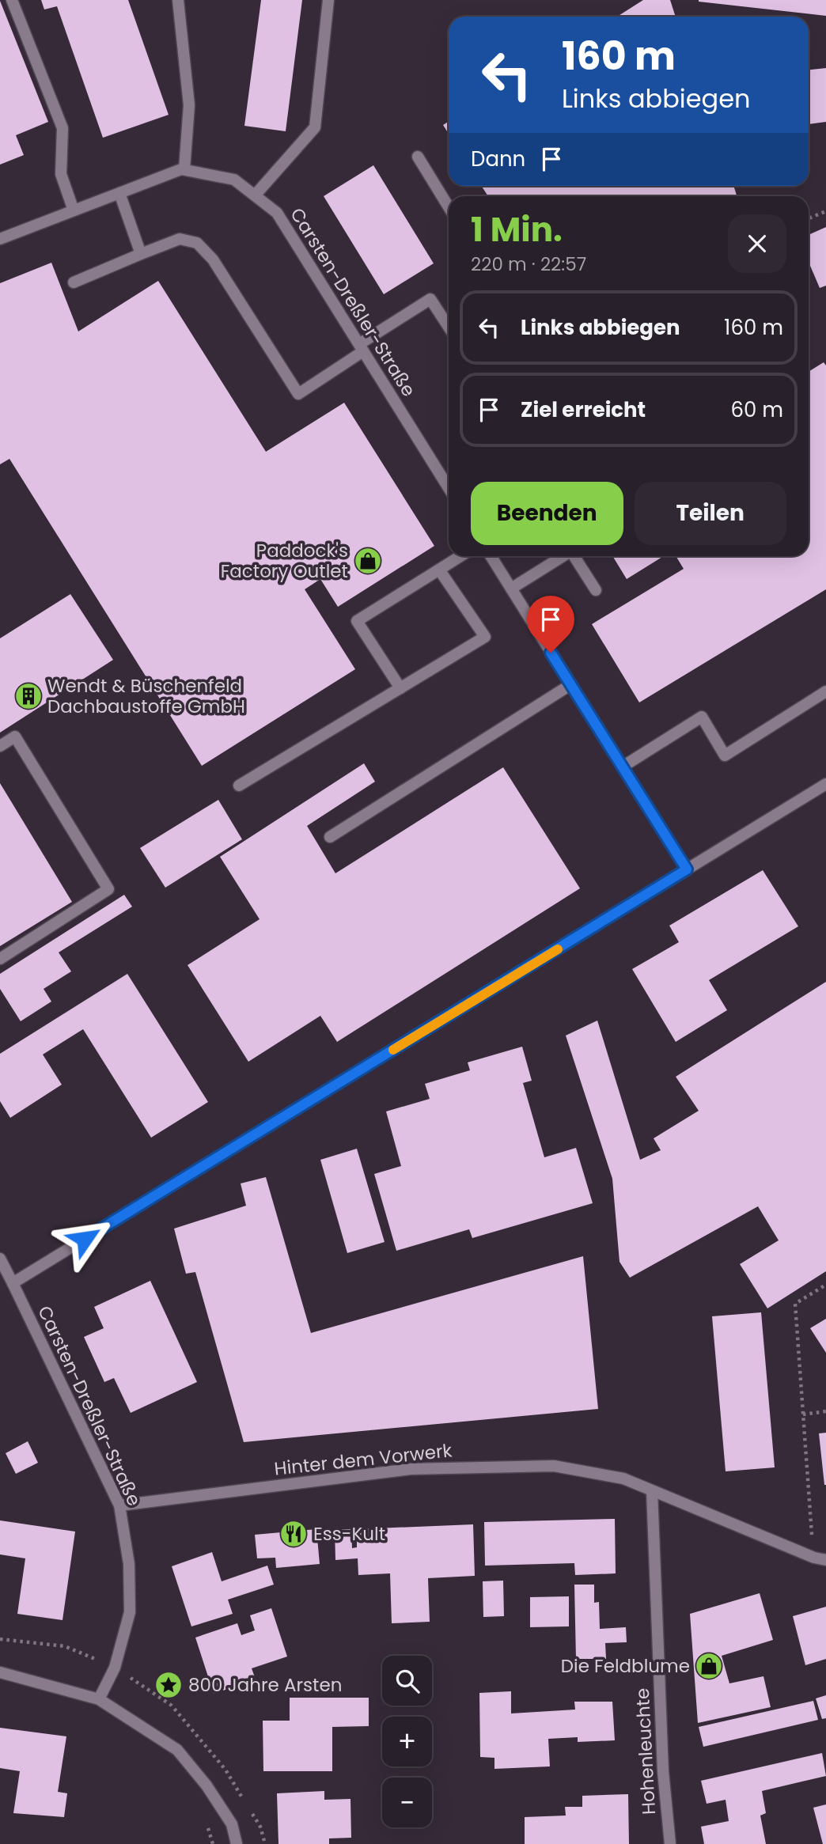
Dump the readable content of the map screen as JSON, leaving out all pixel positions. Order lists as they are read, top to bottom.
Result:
{
  "streets": {
    "street": ["Carsten-Dreßler-Straße", "Hinter dem Vorwerk", "Hohenleuchte"]
  },
  "crossings": [
    ["Carsten-Dreßler-Straße", "Hinter dem Vorwerk"],
    ["Hinter dem Vorwerk", "Hohenleuchte"]
  ],
  "places": {
    "shop": ["Paddock's Factory Outlet", "Die Feldblume"],
    "building": ["Wendt & Büschenfeld Dachbaustoffe GmbH"],
    "restaurant": ["Ess-Kult"],
    "place": ["800 Jahre Arsten"]
  },
  "page": {
    "turn": ["160 m", "Links abbiegen"],
    "then": "Dann",
    "heading": ["1 Min.", "220 m · 22:57"],
    "list": [
      {
        "name": "Links abbiegen",
        "value": "160 m"
      },
      {
        "name": "Ziel erreicht",
        "value": "60 m"
      }
    ],
    "buttons": ["Beenden", "Teilen"],
    "map_buttons": ["+", "−"]
  }
}
